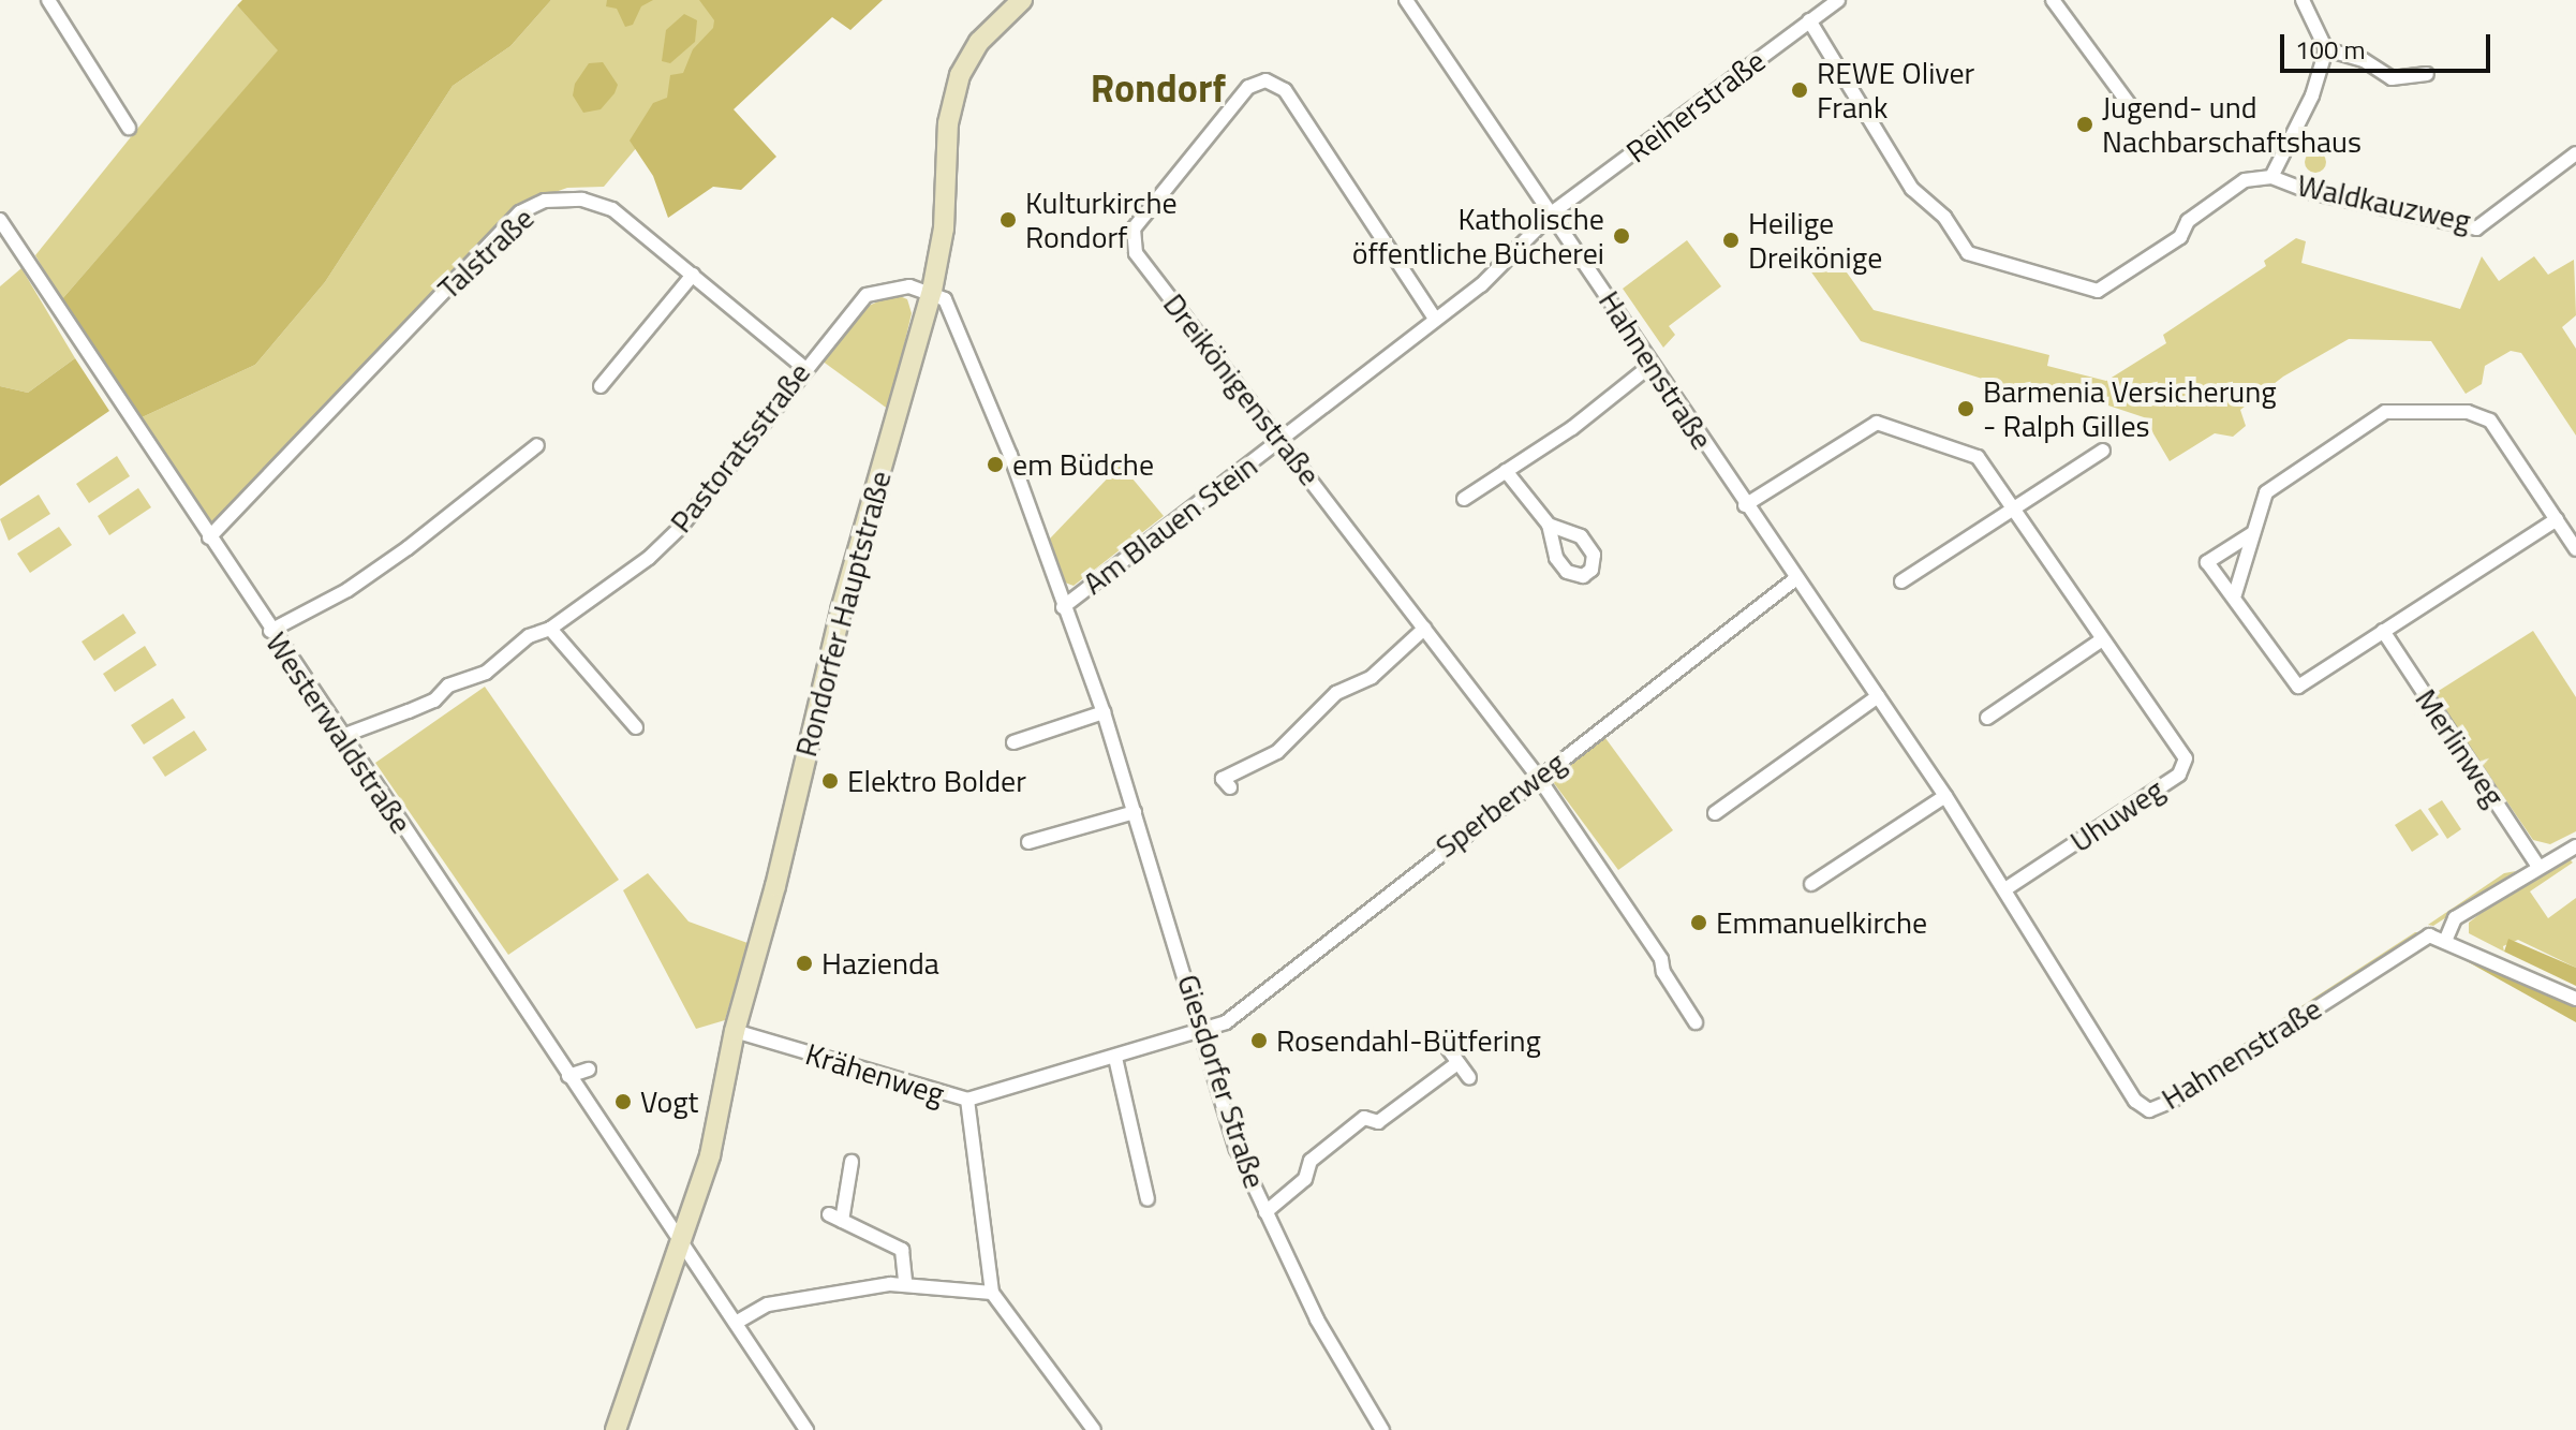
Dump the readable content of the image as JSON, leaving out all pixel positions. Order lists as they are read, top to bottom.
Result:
{
  "streets": {
    "street": [
      "Reiherstraße",
      "Waldkauzweg",
      "Talstraße",
      "Hahnenstraße",
      "Dreikönigenstraße",
      "Pastoratsstraße",
      "Am Blauen Stein",
      "Rondorfer Hauptstraße",
      "Westerwaldstraße",
      "Merlinweg",
      "Sperberweg",
      "Uhuweg",
      "Krähenweg",
      "Giesdorfer Straße"
    ]
  },
  "crossings": [
    ["Reiherstraße", "Waldkauzweg"],
    ["Reiherstraße", "Hahnenstraße"],
    ["Reiherstraße", "Am Blauen Stein"],
    ["Talstraße", "Pastoratsstraße"],
    ["Talstraße", "Westerwaldstraße"],
    ["Hahnenstraße", "Am Blauen Stein"],
    ["Hahnenstraße", "Sperberweg"],
    ["Hahnenstraße", "Uhuweg"],
    ["Dreikönigenstraße", "Am Blauen Stein"],
    ["Dreikönigenstraße", "Sperberweg"],
    ["Pastoratsstraße", "Rondorfer Hauptstraße"],
    ["Pastoratsstraße", "Westerwaldstraße"],
    ["Pastoratsstraße", "Giesdorfer Straße"],
    ["Am Blauen Stein", "Giesdorfer Straße"],
    ["Rondorfer Hauptstraße", "Westerwaldstraße"],
    ["Rondorfer Hauptstraße", "Krähenweg"],
    ["Rondorfer Hauptstraße", "Giesdorfer Straße"],
    ["Sperberweg", "Krähenweg"],
    ["Sperberweg", "Giesdorfer Straße"],
    ["Krähenweg", "Giesdorfer Straße"]
  ],
  "districts": ["Rondorf"],
  "places": [
    "REWE Oliver Frank",
    "Jugend- und Nachbarschaftshaus",
    "Kulturkirche Rondorf",
    "Katholische öffentliche Bücherei",
    "Heilige Dreikönige",
    "Barmenia Versicherung - Ralph Gilles",
    "em Büdche",
    "Elektro Bolder",
    "Emmanuelkirche",
    "Hazienda",
    "Rosendahl-Bütfering",
    "Vogt"
  ],
  "scale_bar": "100 m"
}
